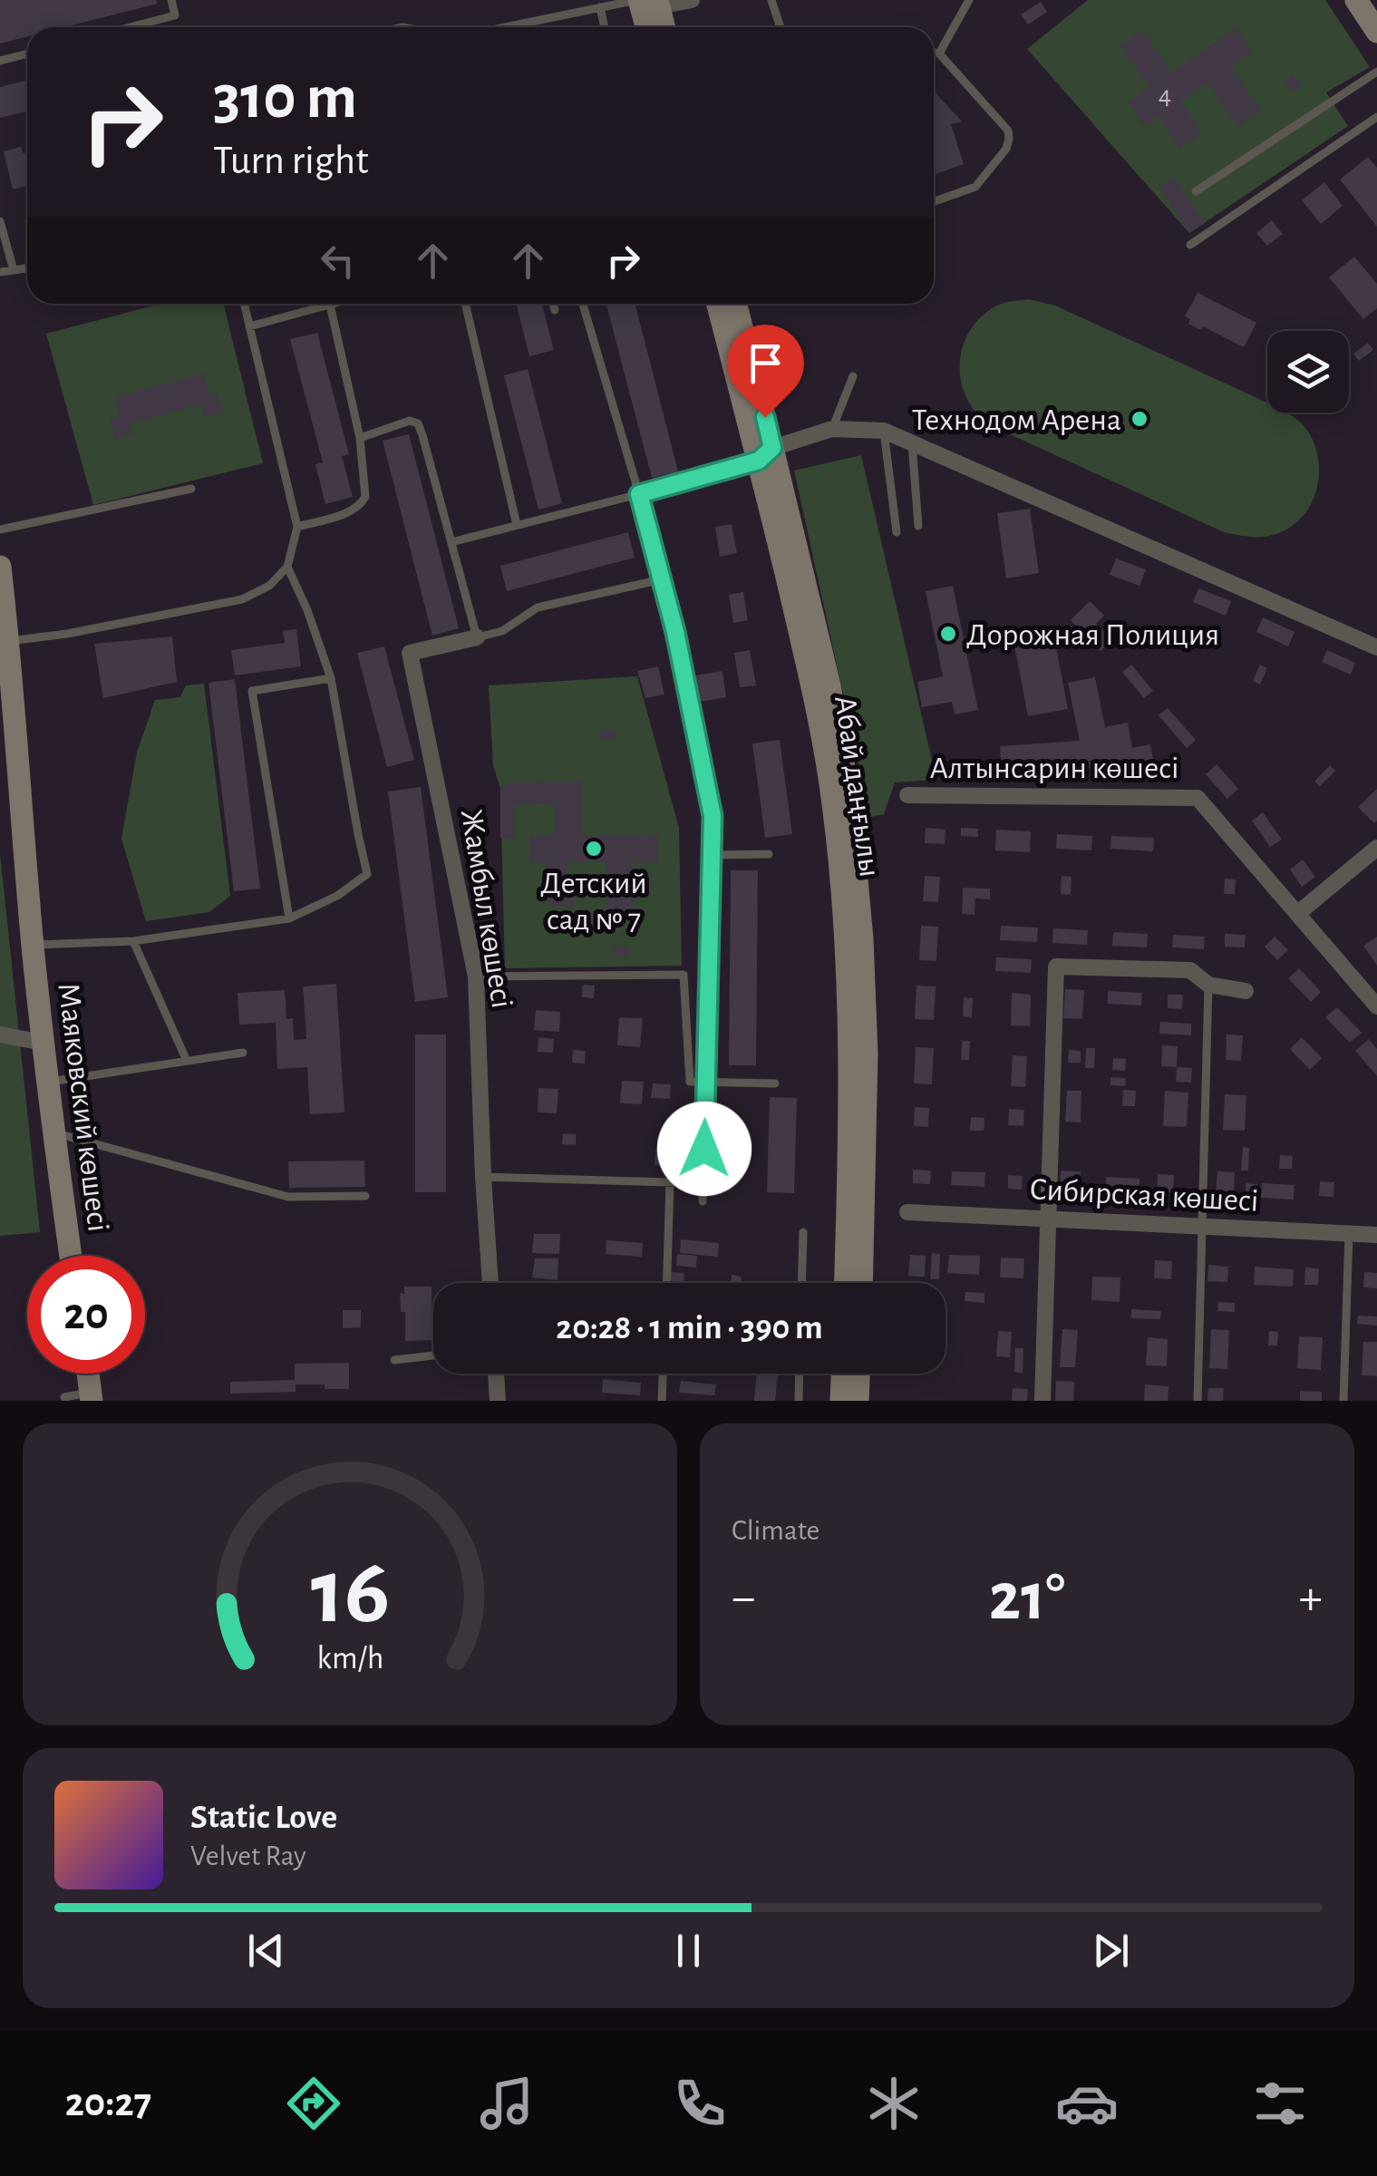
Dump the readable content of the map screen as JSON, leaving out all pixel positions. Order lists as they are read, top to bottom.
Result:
{
  "streets": {
    "main road": ["Абай даңғылы", "Маяковский көшесі"],
    "street": ["Алтынсарин көшесі", "Жамбыл көшесі", "Сибирская көшесі"]
  },
  "places": ["Технодом Арена", "Дорожная Полиция", "Детский сад № 7"],
  "house_numbers": ["4"],
  "page": {
    "turn": ["310 m", "Turn right"],
    "limit": "20",
    "trip": "20:28 · 1 min · 390 m",
    "tile": "Climate",
    "heat": ["−", "21°", "+"],
    "song": ["Static Love", "Velvet Ray"],
    "tabs": "20:27",
    "gauge": ["16", "km/h"]
  }
}
